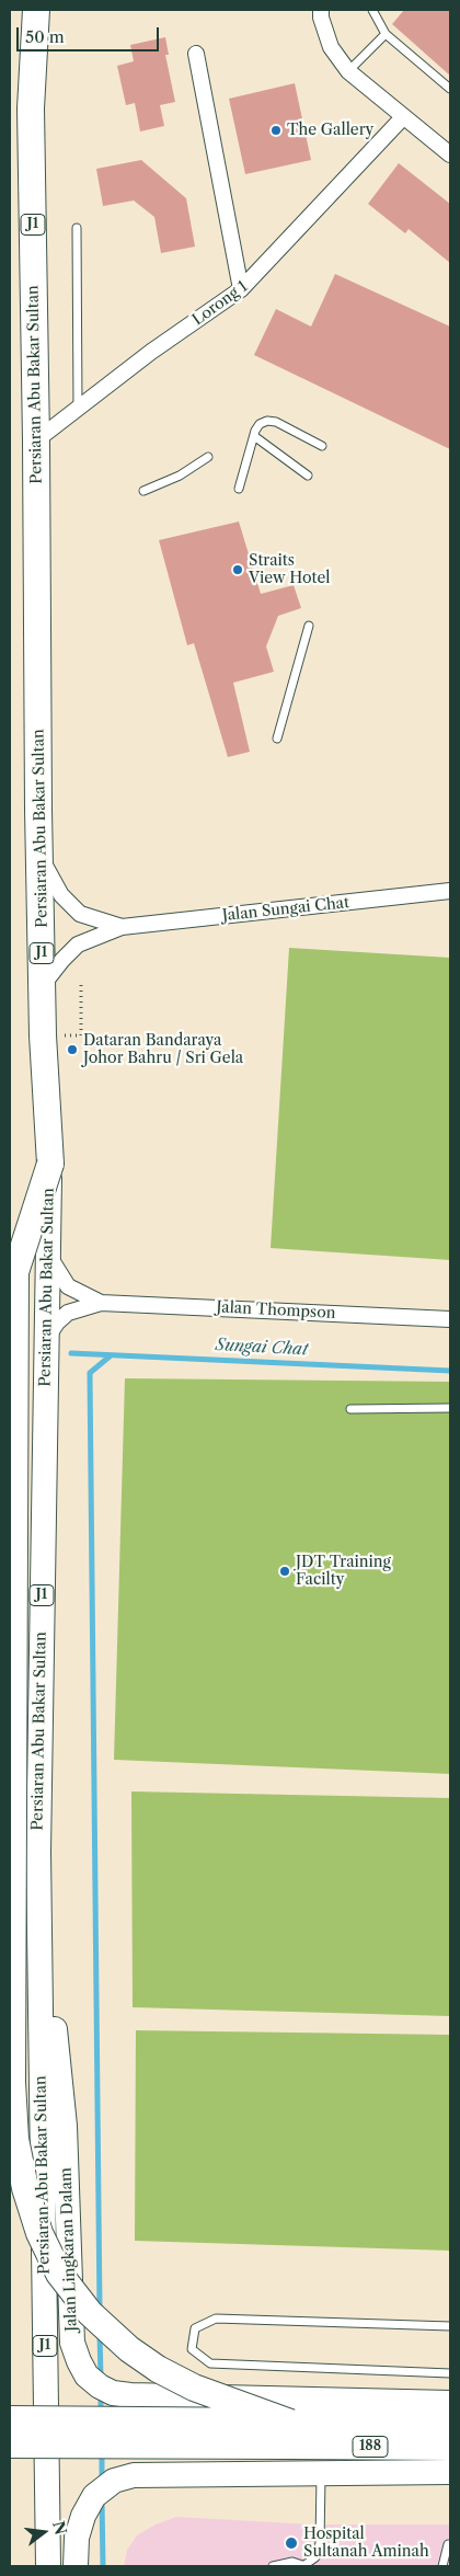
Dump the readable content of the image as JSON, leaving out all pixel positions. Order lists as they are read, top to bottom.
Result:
{
  "streets": {
    "highway": ["J1", "Persiaran Abu Bakar Sultan", "188"],
    "main road": ["Jalan Lingkaran Dalam"],
    "street": ["Lorong 1", "Jalan Sungai Chat", "Jalan Thompson"]
  },
  "crossings": [
    ["Lorong 1", "Persiaran Abu Bakar Sultan"],
    ["Persiaran Abu Bakar Sultan", "Jalan Sungai Chat"],
    ["Persiaran Abu Bakar Sultan", "Jalan Thompson"],
    ["Persiaran Abu Bakar Sultan", "Jalan Lingkaran Dalam"]
  ],
  "water": ["Sungai Chat"],
  "places": [
    "The Gallery",
    "Straits View Hotel",
    "Dataran Bandaraya Johor Bahru / Sri Gela",
    "JDT Training Facilty",
    "Hospital Sultanah Aminah"
  ],
  "scale_bar": "50 m",
  "north": "right"
}
